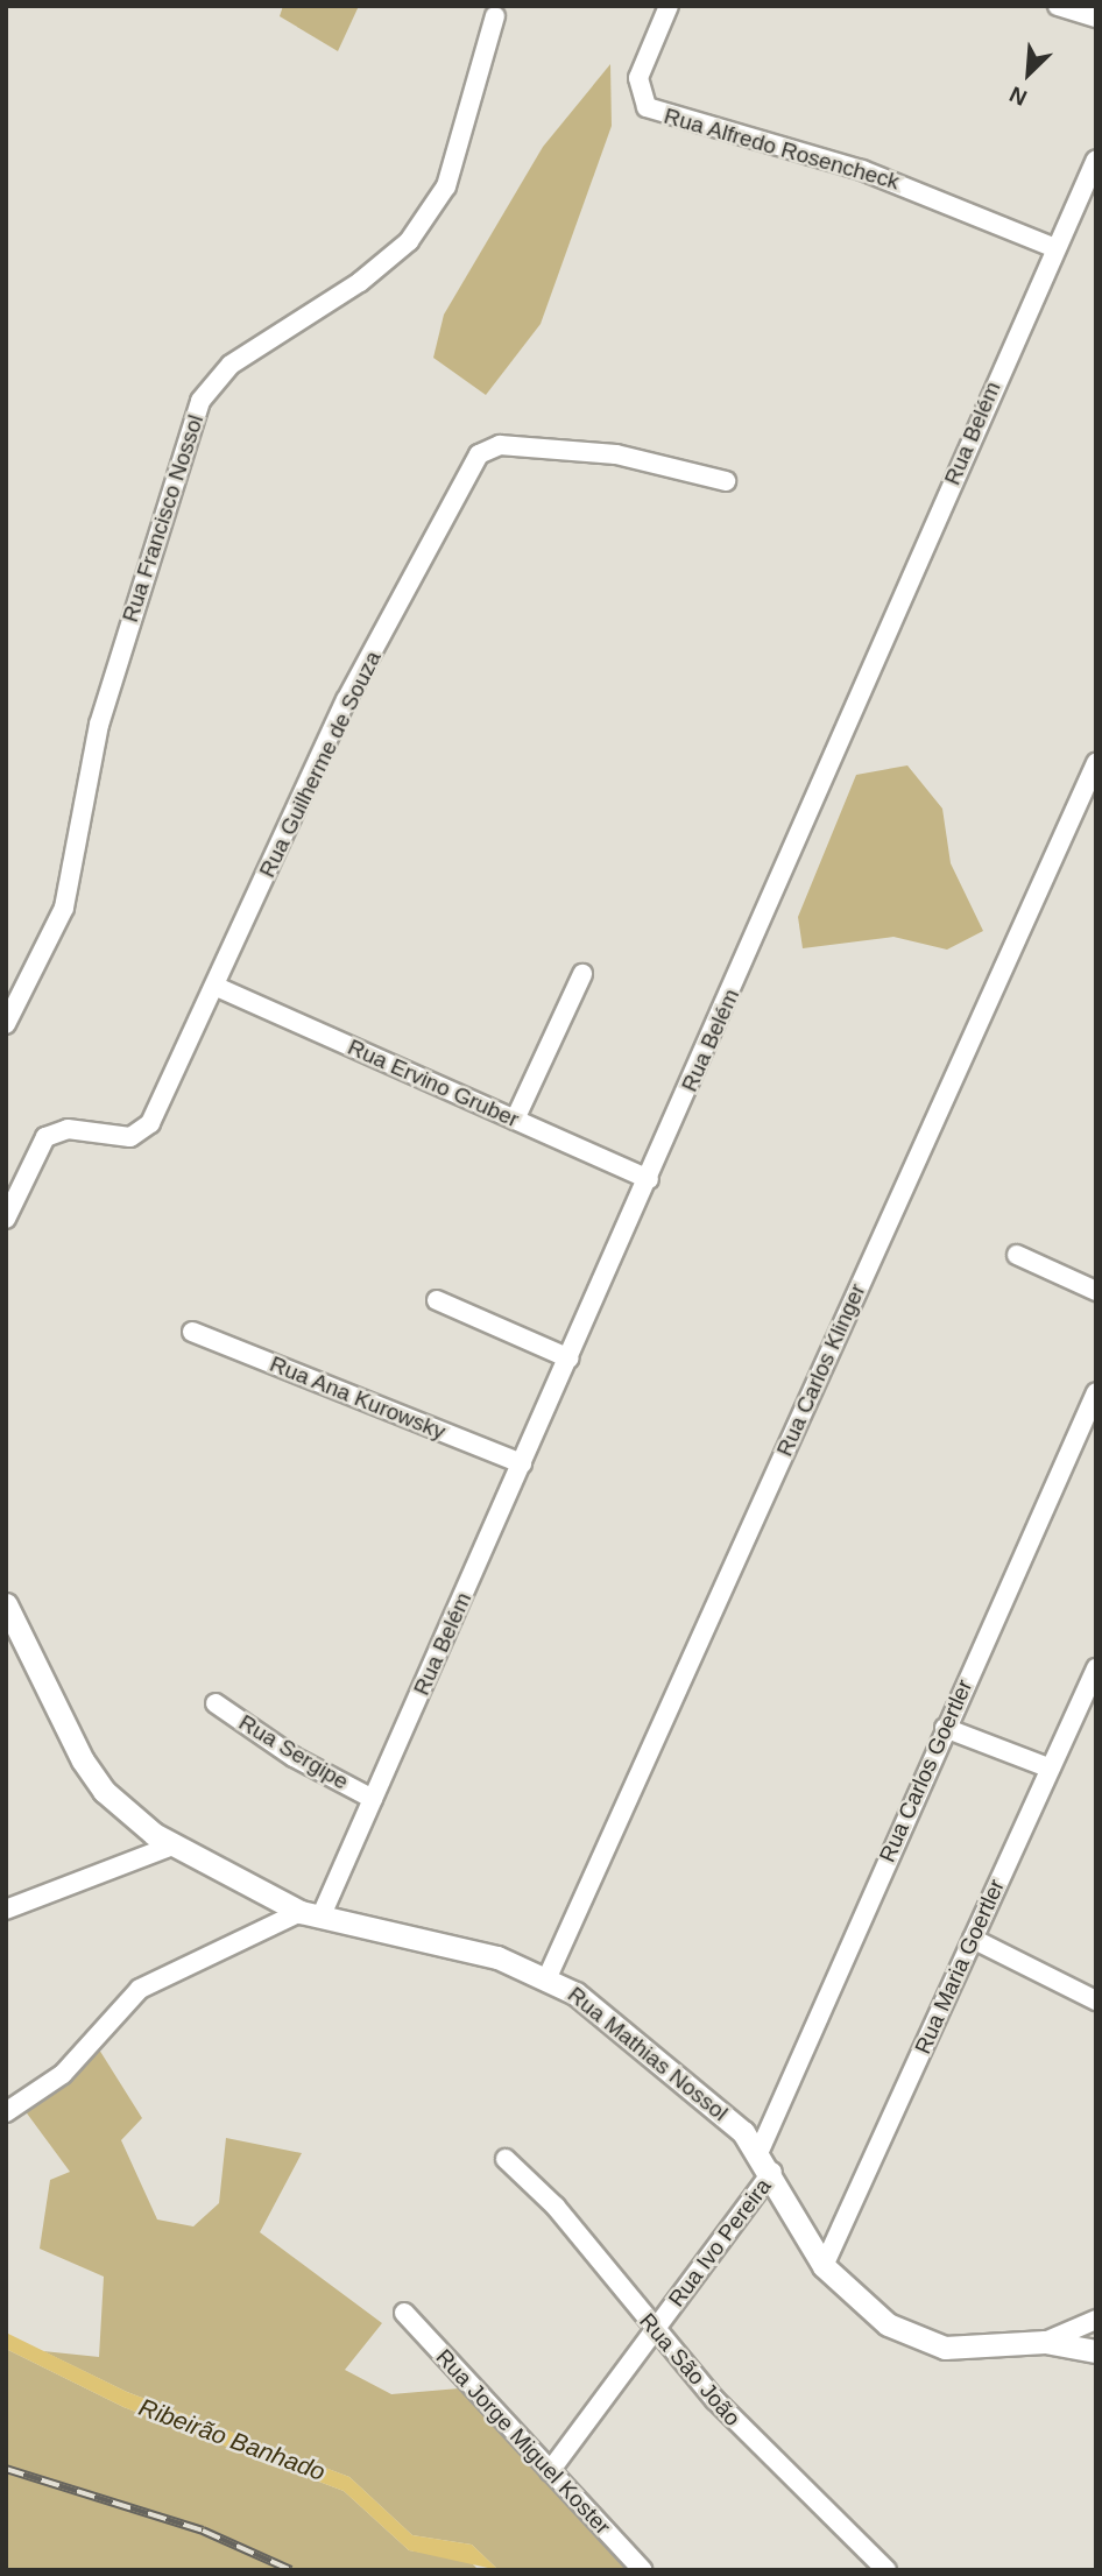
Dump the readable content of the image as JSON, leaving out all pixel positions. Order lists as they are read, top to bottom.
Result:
{
  "streets": {
    "street": [
      "Rua Alfredo Rosencheck",
      "Rua Belém",
      "Rua Francisco Nossol",
      "Rua Guilherme de Souza",
      "Rua Ervino Gruber",
      "Rua Carlos Klinger",
      "Rua Ana Kurowsky",
      "Rua Sergipe",
      "Rua Carlos Goertler",
      "Rua Maria Goertler",
      "Rua Mathias Nossol",
      "Rua Ivo Pereira",
      "Rua São João",
      "Rua Jorge Miguel Koster"
    ]
  },
  "crossings": [
    ["Rua Alfredo Rosencheck", "Rua Belém"],
    ["Rua Belém", "Rua Ervino Gruber"],
    ["Rua Belém", "Rua Ana Kurowsky"],
    ["Rua Belém", "Rua Sergipe"],
    ["Rua Belém", "Rua Mathias Nossol"],
    ["Rua Guilherme de Souza", "Rua Ervino Gruber"],
    ["Rua Carlos Klinger", "Rua Mathias Nossol"],
    ["Rua Carlos Goertler", "Rua Mathias Nossol"],
    ["Rua Maria Goertler", "Rua Mathias Nossol"],
    ["Rua Mathias Nossol", "Rua Ivo Pereira"],
    ["Rua Ivo Pereira", "Rua São João"],
    ["Rua Ivo Pereira", "Rua Jorge Miguel Koster"]
  ],
  "water": ["Ribeirão Banhado"],
  "north": "bottom left"
}
